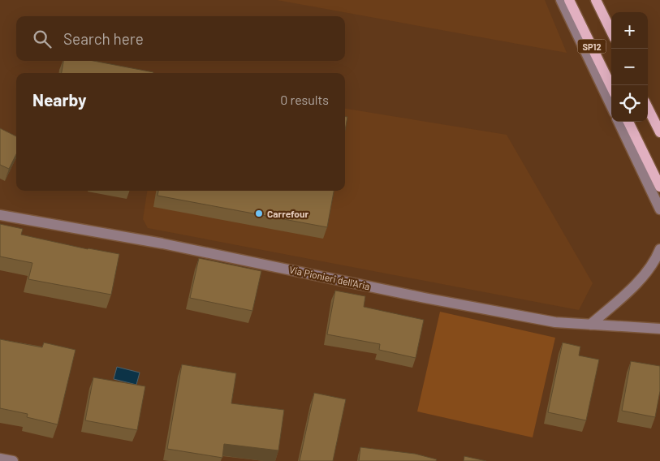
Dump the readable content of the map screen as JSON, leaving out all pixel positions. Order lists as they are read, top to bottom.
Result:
{
  "streets": {
    "main road": ["SP12"],
    "street": ["Via Pionieri dell'Aria"]
  },
  "places": ["Carrefour"],
  "page": {
    "map_buttons": ["+", "−"],
    "search": "Search here",
    "heading": ["Nearby", "0 results"]
  }
}
